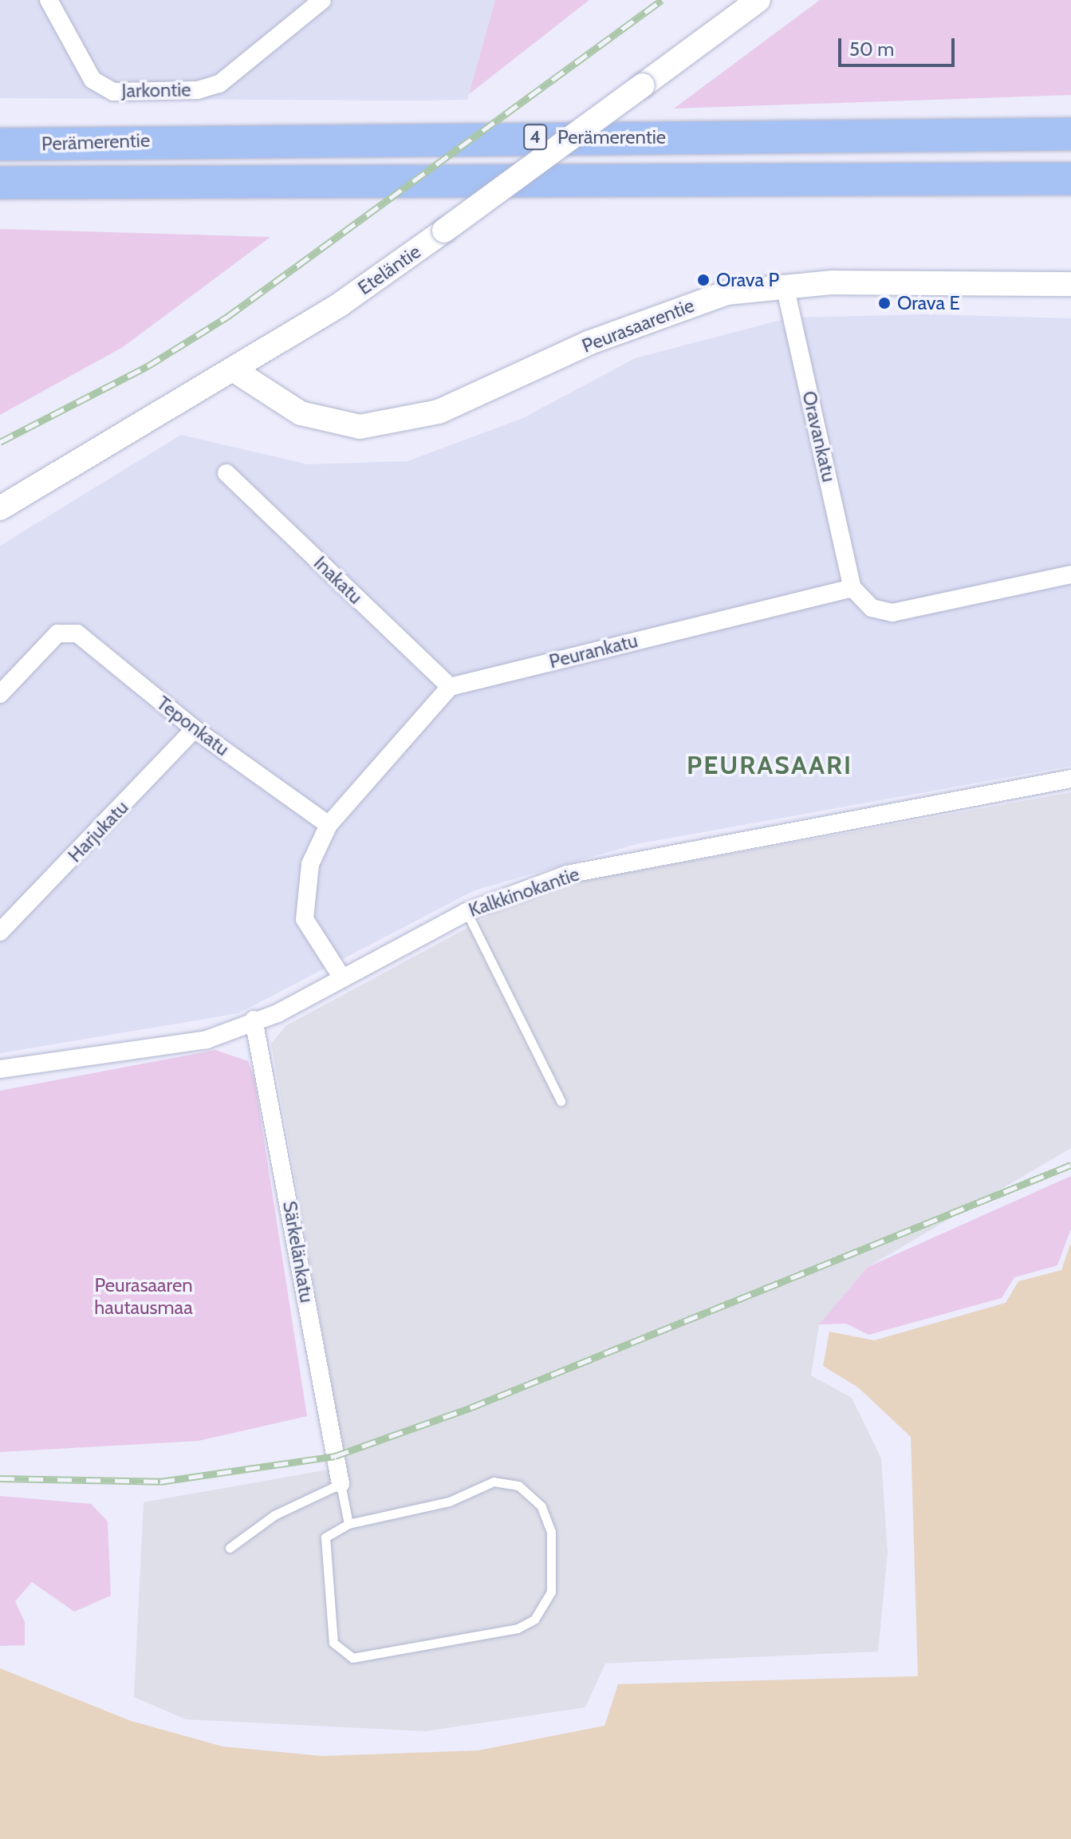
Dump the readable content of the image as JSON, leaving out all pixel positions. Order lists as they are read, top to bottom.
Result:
{
  "streets": {
    "highway": ["4", "Perämerentie"],
    "main road": ["Eteläntie", "Peurasaarentie"],
    "street": [
      "Jarkontie",
      "Oravankatu",
      "Inakatu",
      "Peurankatu",
      "Teponkatu",
      "Harjukatu",
      "Kalkkinokantie",
      "Särkelänkatu"
    ]
  },
  "crossings": [
    ["Eteläntie", "Peurasaarentie"],
    ["Peurasaarentie", "Oravankatu"],
    ["Oravankatu", "Peurankatu"],
    ["Inakatu", "Peurankatu"],
    ["Teponkatu", "Harjukatu"],
    ["Kalkkinokantie", "Särkelänkatu"]
  ],
  "districts": ["PEURASAARI"],
  "parks": ["Peurasaaren hautausmaa"],
  "places": ["Orava P", "Orava E"],
  "scale_bar": "50 m"
}
